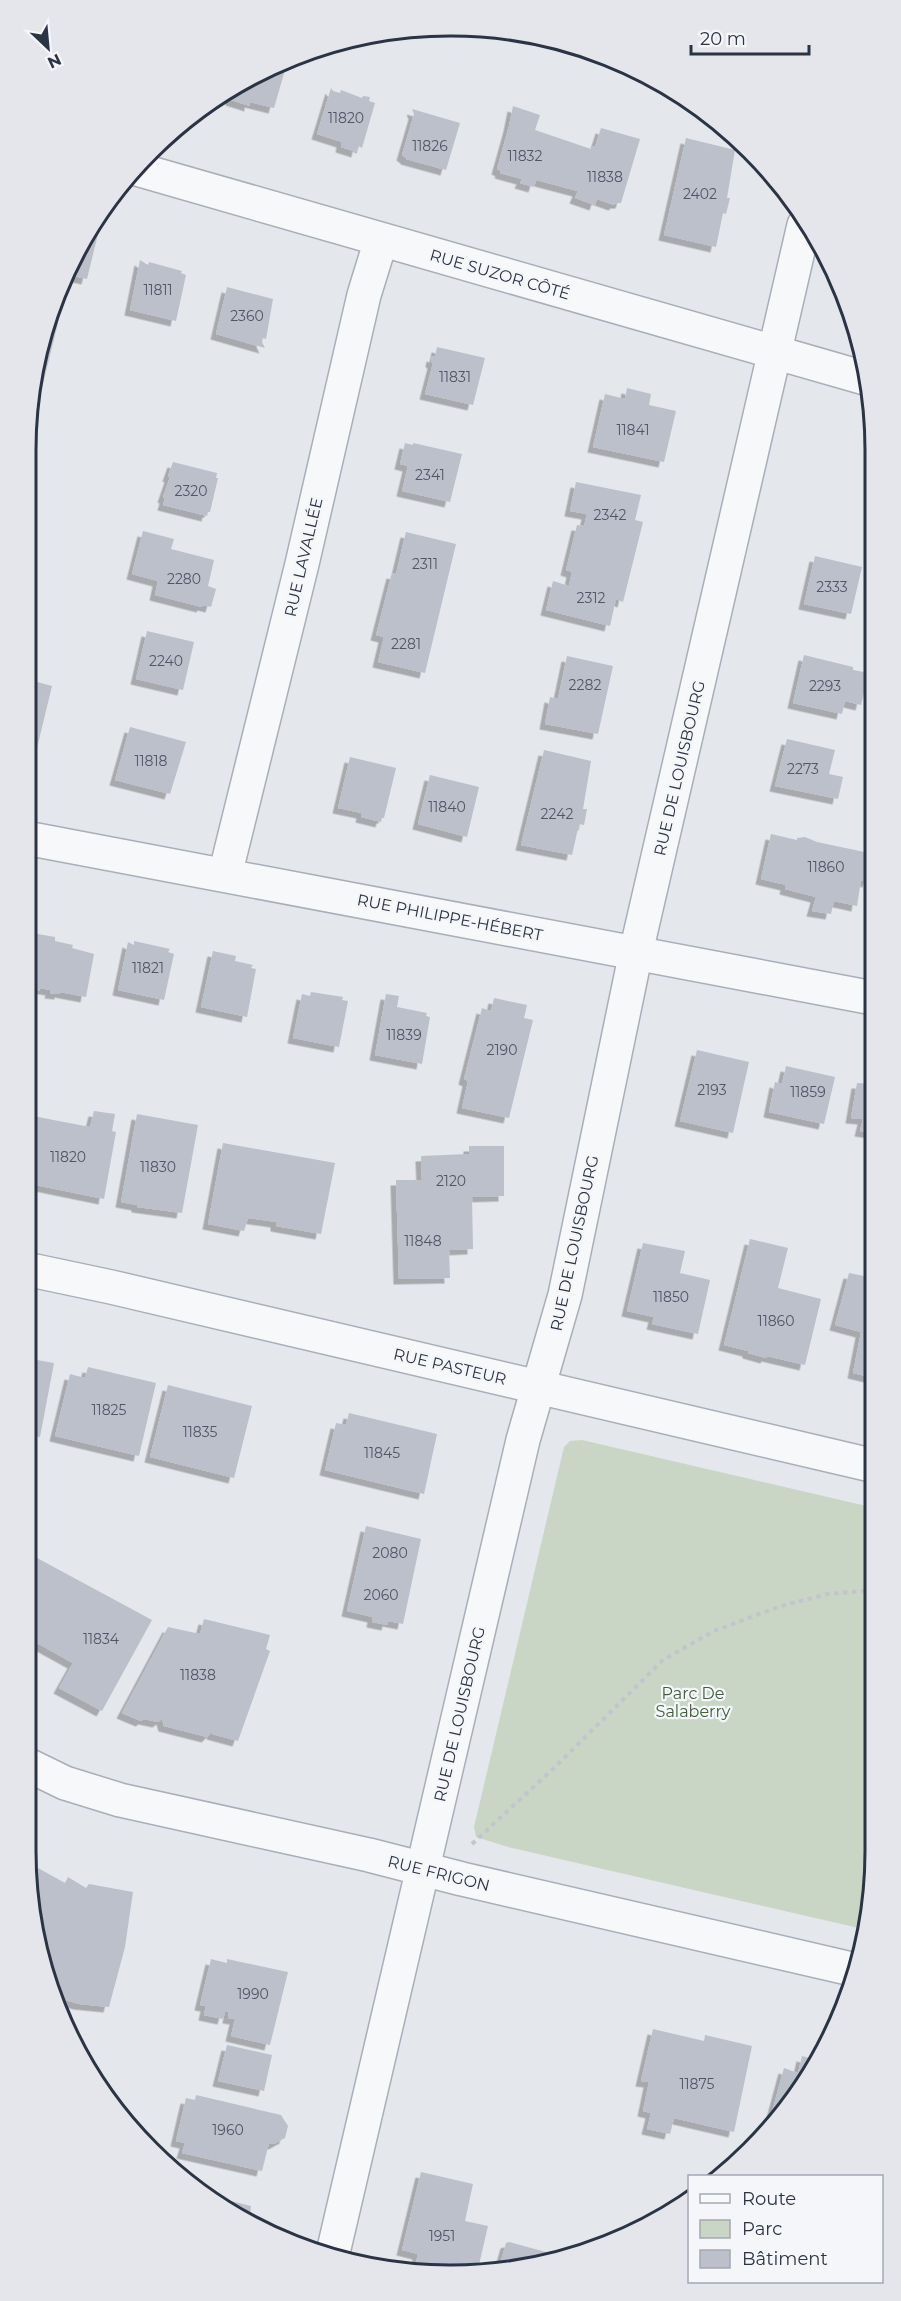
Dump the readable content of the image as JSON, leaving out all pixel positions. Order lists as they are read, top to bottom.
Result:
{
  "streets": {
    "street": [
      "RUE SUZOR CÔTÉ",
      "RUE LAVALLÉE",
      "RUE DE LOUISBOURG",
      "RUE PHILIPPE-HÉBERT",
      "RUE PASTEUR",
      "RUE FRIGON"
    ]
  },
  "crossings": [
    ["RUE SUZOR CÔTÉ", "RUE LAVALLÉE"],
    ["RUE SUZOR CÔTÉ", "RUE DE LOUISBOURG"],
    ["RUE LAVALLÉE", "RUE PHILIPPE-HÉBERT"],
    ["RUE DE LOUISBOURG", "RUE PHILIPPE-HÉBERT"],
    ["RUE DE LOUISBOURG", "RUE PASTEUR"],
    ["RUE DE LOUISBOURG", "RUE FRIGON"]
  ],
  "parks": ["Parc De Salaberry"],
  "house_numbers": [
    "11820",
    "11826",
    "11832",
    "11838",
    "2402",
    "11811",
    "2360",
    "11831",
    "11841",
    "2341",
    "2320",
    "2342",
    "2311",
    "2280",
    "2333",
    "2312",
    "2281",
    "2240",
    "2282",
    "2293",
    "11818",
    "2273",
    "11840",
    "2242",
    "11860",
    "11821",
    "11839",
    "2190",
    "2193",
    "11859",
    "11820",
    "11830",
    "2120",
    "11848",
    "11850",
    "11860",
    "11825",
    "11835",
    "11845",
    "2080",
    "2060",
    "11834",
    "11838",
    "1990",
    "11875",
    "1960",
    "1951"
  ],
  "legend": ["Route", "Parc", "Bâtiment"],
  "scale_bar": "20 m",
  "north": "bottom right"
}
